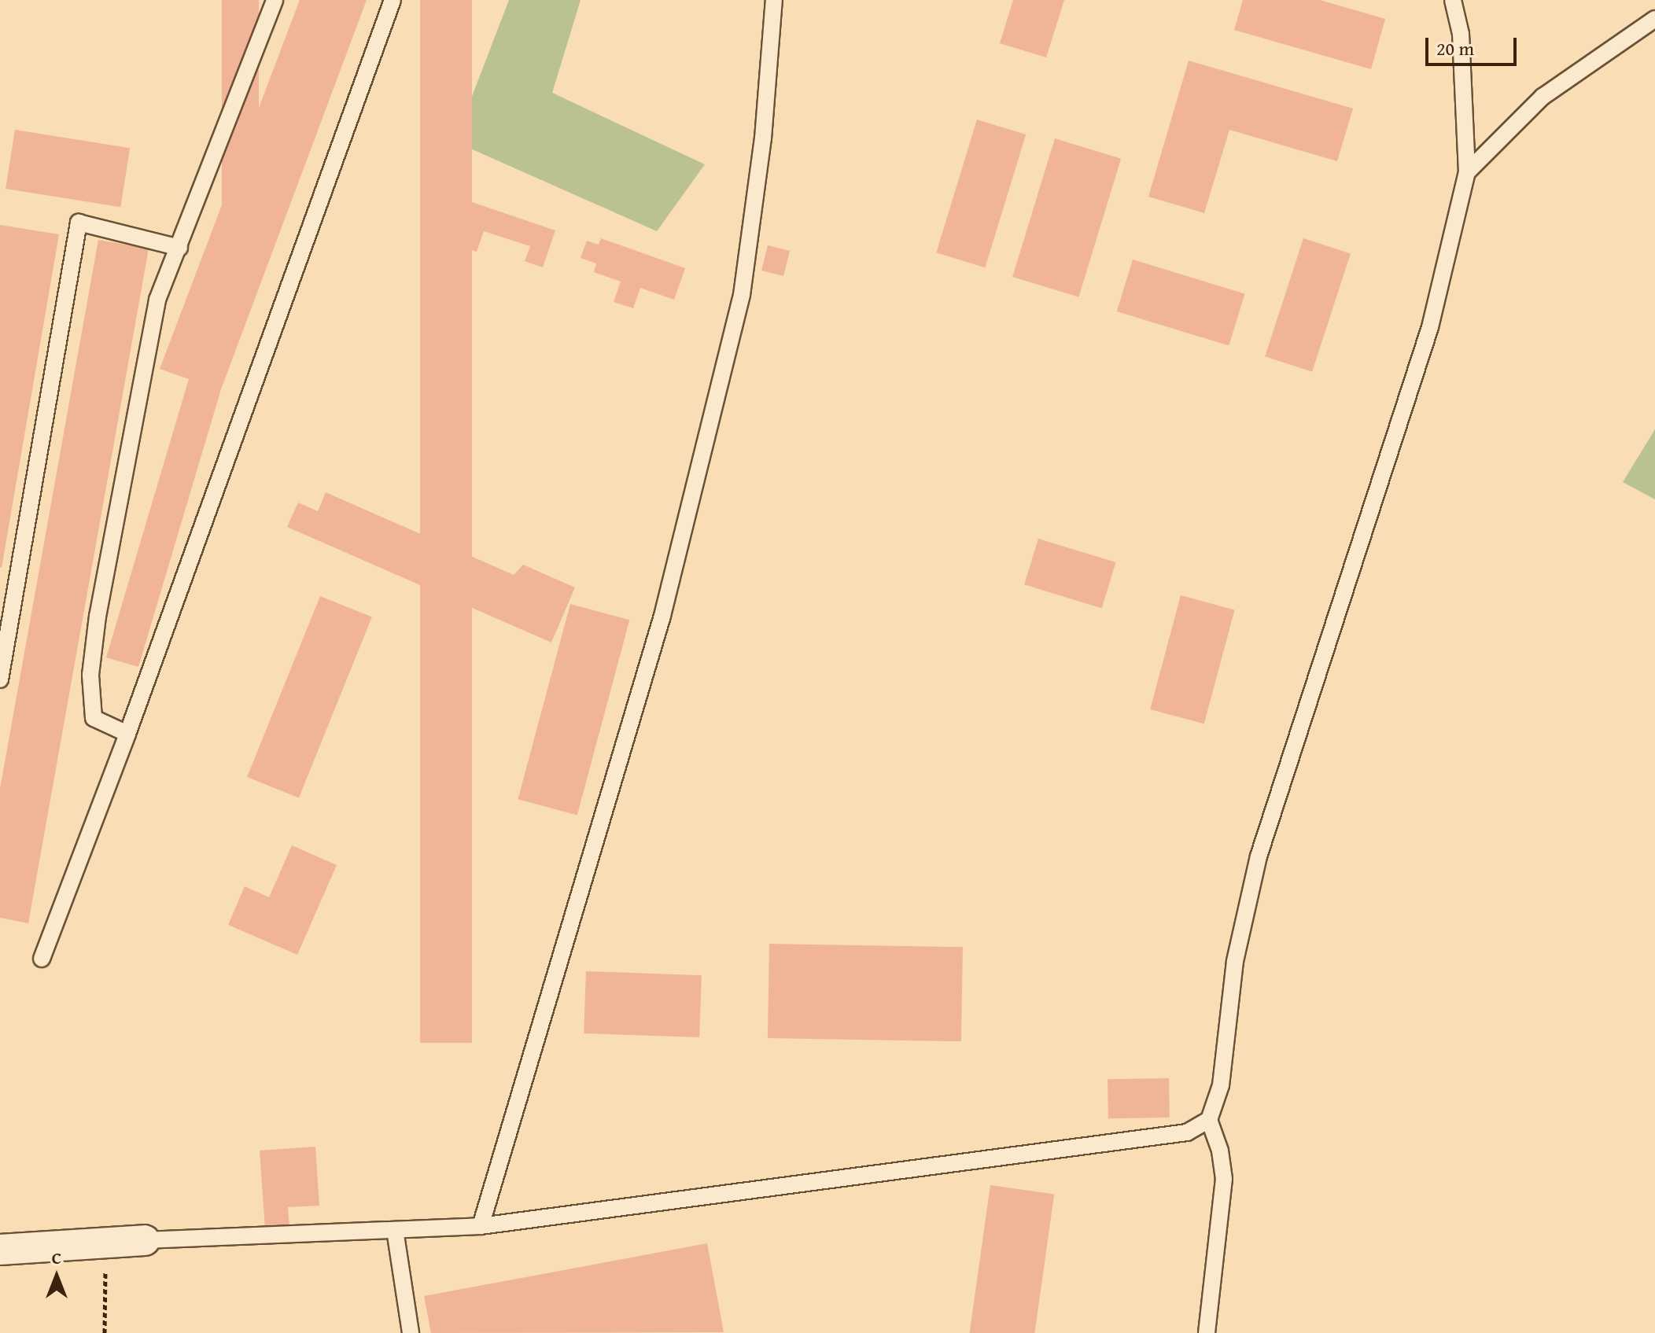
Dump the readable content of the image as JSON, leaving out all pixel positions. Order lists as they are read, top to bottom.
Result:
{
  "scale_bar": "20 m",
  "north": "top"
}
